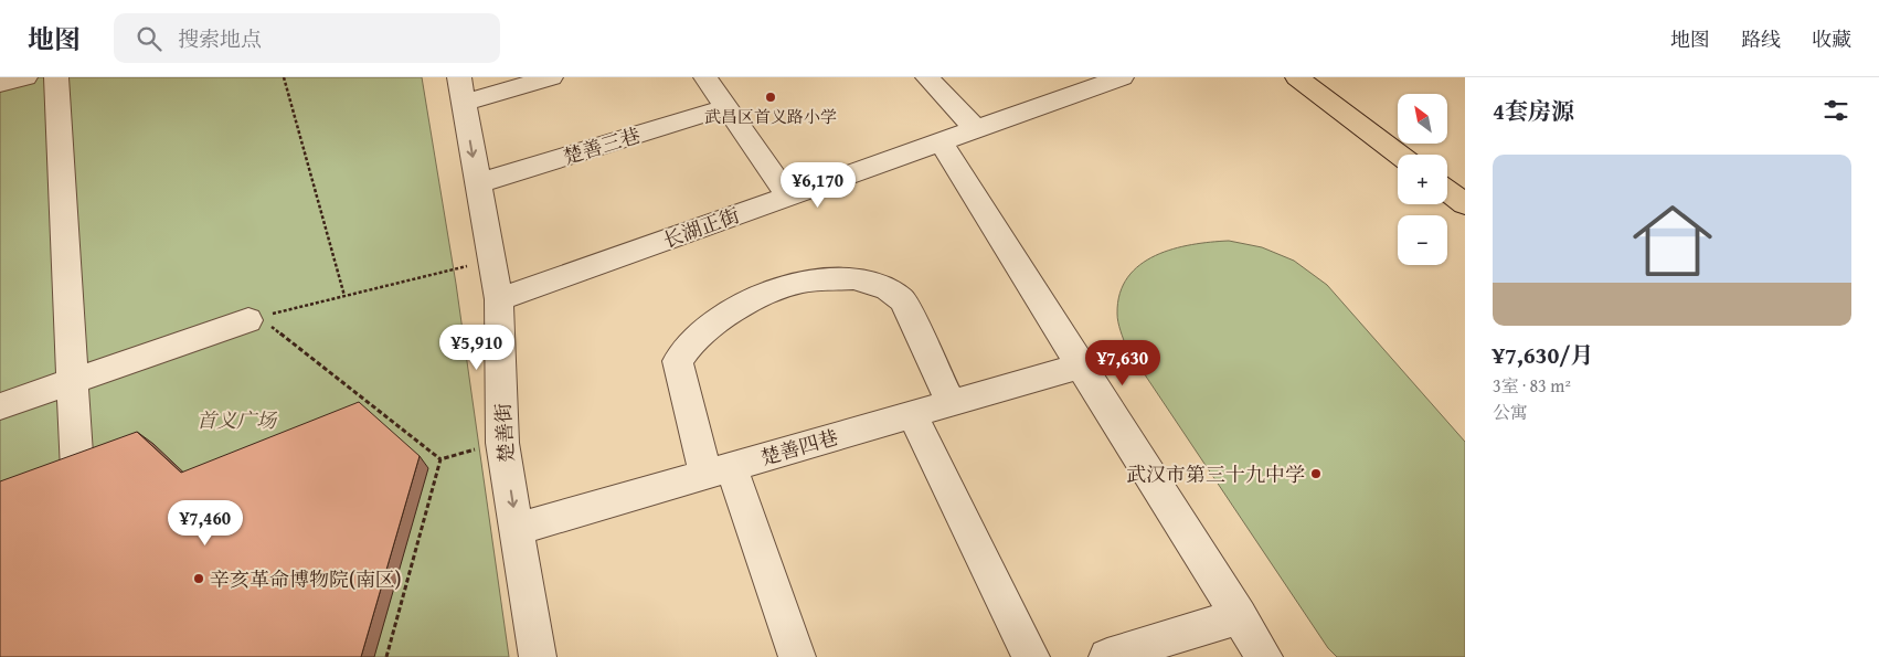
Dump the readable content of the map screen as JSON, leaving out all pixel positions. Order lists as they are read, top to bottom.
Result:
{
  "streets": {
    "street": [
      "楚善三巷",
      "长湖正街",
      "楚善街",
      "楚善四巷"
    ]
  },
  "crossings": [
    ["楚善三巷", "楚善街"],
    ["长湖正街", "楚善街"],
    ["楚善街", "楚善四巷"]
  ],
  "parks": ["首义广场"],
  "places": ["武昌区首义路小学", "武汉市第三十九中学", "辛亥革命博物院(南区)"],
  "north": "top left",
  "page": {
    "header": "地图",
    "search": "搜索地点",
    "nav": ["地图", "路线", "收藏"],
    "heading": "4套房源",
    "map_buttons": ["+", "−"],
    "list": [
      {
        "name": "¥7,630/月",
        "note": "3室 · 83 m² · 公寓"
      }
    ],
    "price": [
      "¥6,170",
      "¥5,910",
      "¥7,630",
      "¥7,460"
    ]
  }
}
